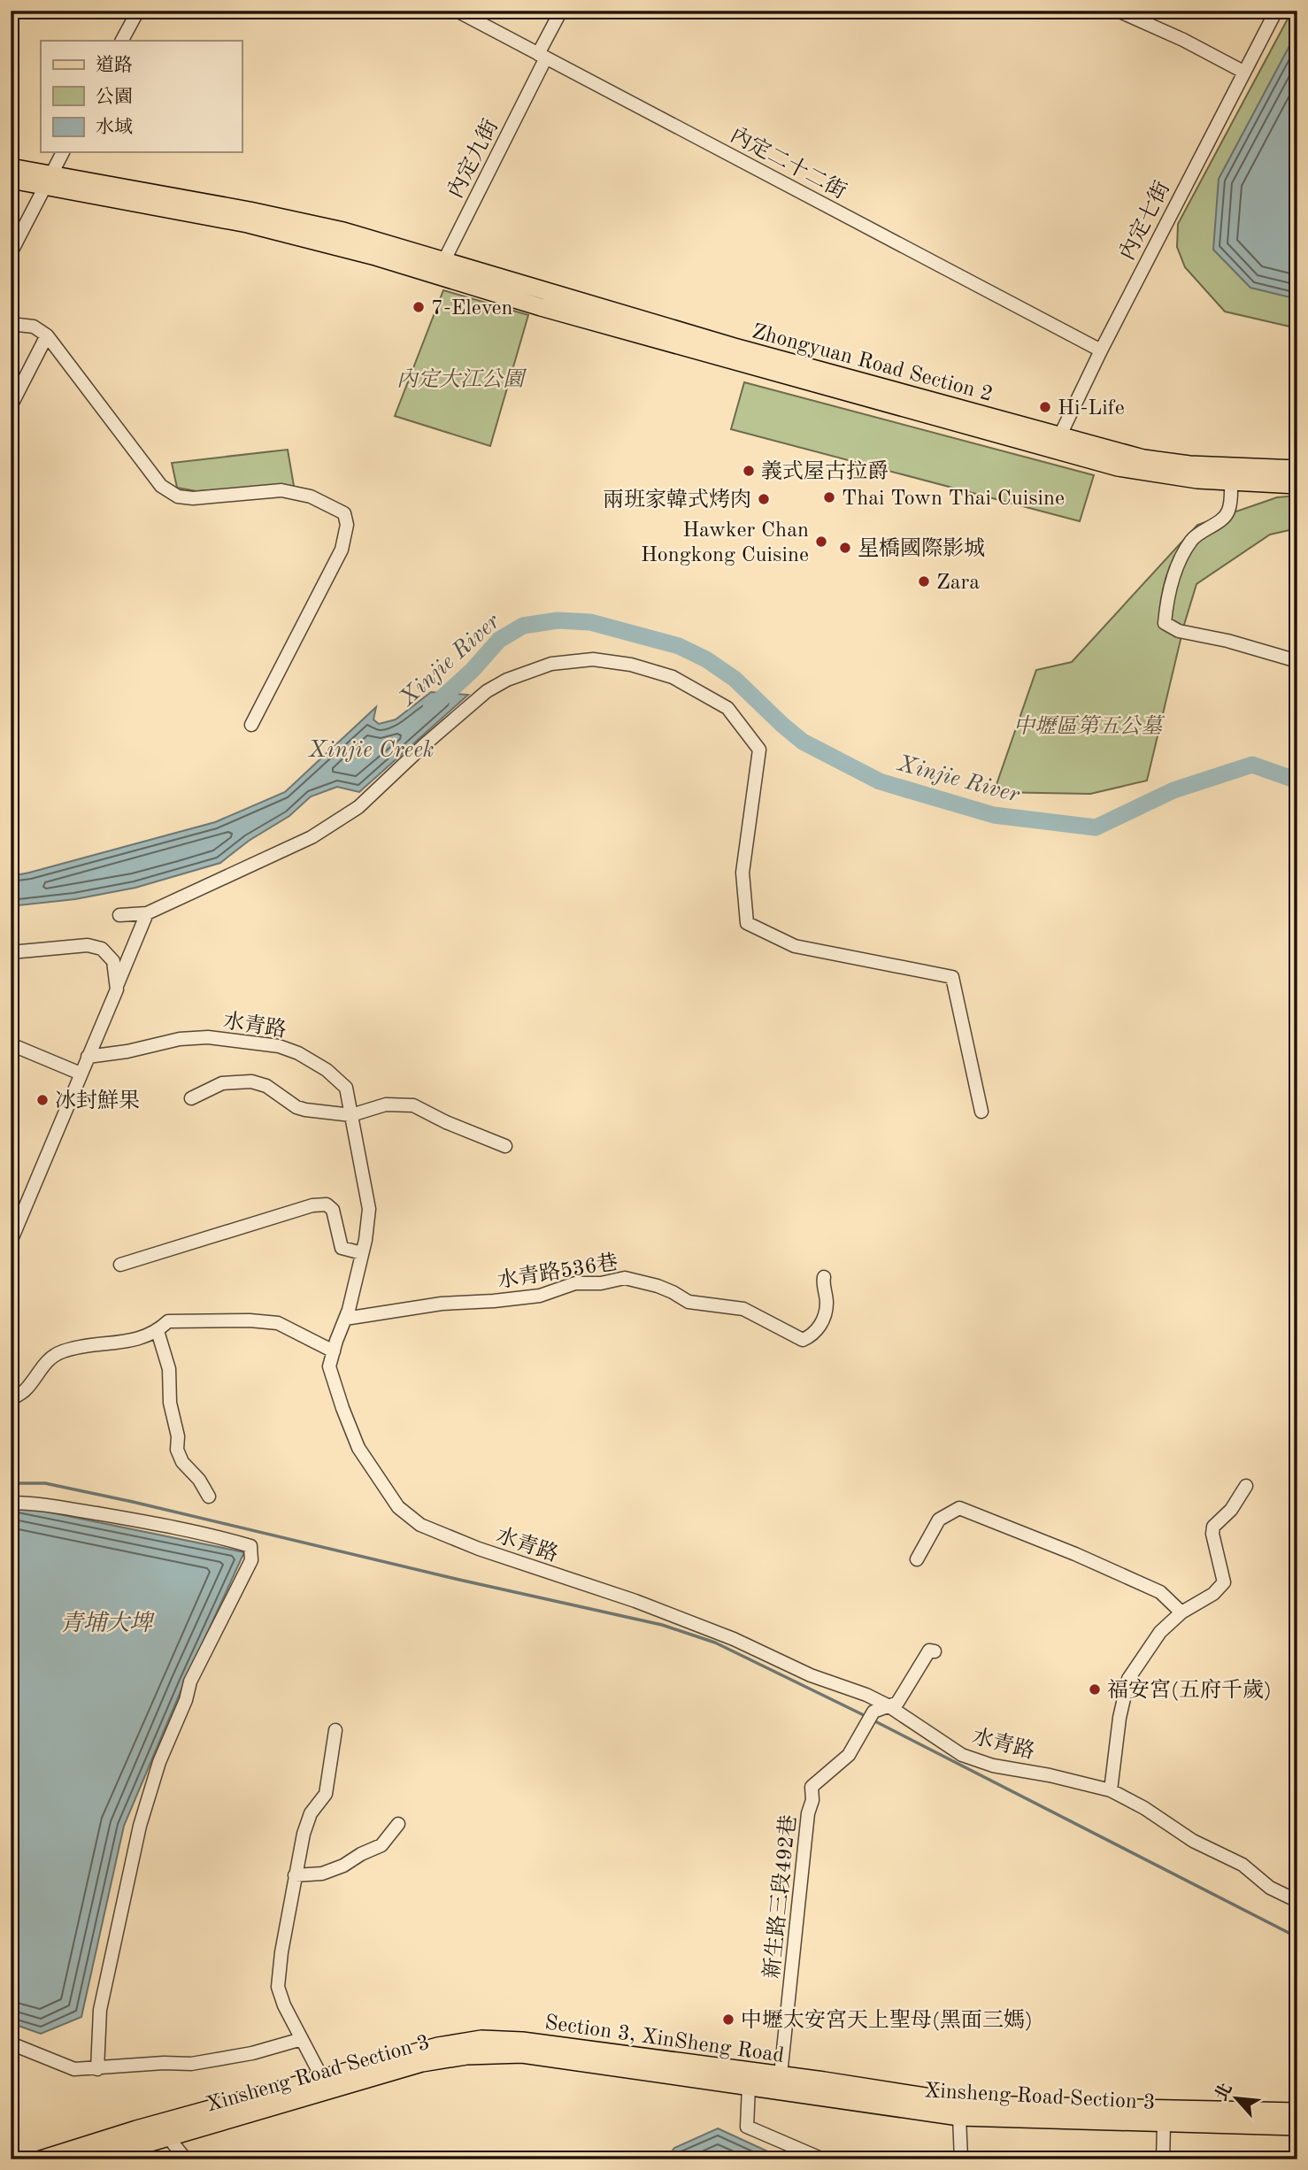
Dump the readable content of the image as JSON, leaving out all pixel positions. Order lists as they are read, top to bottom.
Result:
{
  "streets": {
    "main road": ["Zhongyuan Road Section 2", "Section 3, XinSheng Road", "Xinsheng Road Section 3"],
    "street": [
      "內定九街",
      "內定二十二街",
      "內定七街",
      "水青路",
      "水青路536巷",
      "新生路三段492巷"
    ]
  },
  "crossings": [
    ["內定九街", "內定二十二街"],
    ["內定九街", "Zhongyuan Road Section 2"],
    ["內定二十二街", "內定七街"],
    ["內定七街", "Zhongyuan Road Section 2"],
    ["水青路", "水青路536巷"],
    ["水青路", "新生路三段492巷"],
    ["新生路三段492巷", "Section 3, XinSheng Road"],
    ["新生路三段492巷", "Xinsheng Road Section 3"],
    ["Section 3, XinSheng Road", "Xinsheng Road Section 3"]
  ],
  "water": ["Xinjie River", "Xinjie Creek", "青埔大埤"],
  "parks": ["內定大江公園", "中壢區第五公墓"],
  "places": [
    "7-Eleven",
    "Hi-Life",
    "義式屋古拉爵",
    "Thai Town Thai Cuisine",
    "兩班家韓式烤肉",
    "Hawker Chan Hongkong Cuisine",
    "星橋國際影城",
    "Zara",
    "冰封鮮果",
    "福安宮(五府千歲)",
    "中壢太安宮天上聖母(黑面三媽)"
  ],
  "legend": ["道路", "公園", "水域"],
  "north": "top left"
}
